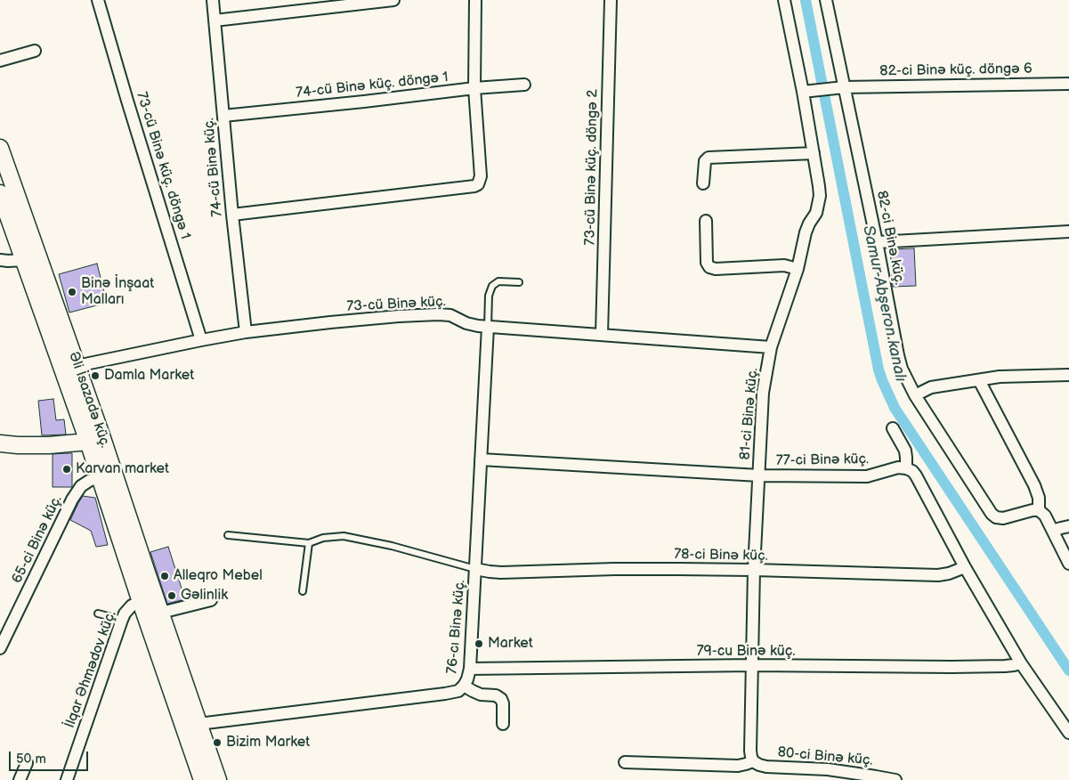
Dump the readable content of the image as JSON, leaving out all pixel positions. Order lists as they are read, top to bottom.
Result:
{
  "streets": {
    "main road": ["Əli İsazadə küç."],
    "street": [
      "82-ci Binə küç. döngə 6",
      "74-cü Binə küç. döngə 1",
      "73-cü Binə küç. döngə 1",
      "74-cü Binə küç.",
      "73-cü Binə küç. döngə 2",
      "82-ci Binə küç.",
      "73-cü Binə küç.",
      "81-ci Binə küç.",
      "77-ci Binə küç.",
      "65-ci Binə küç.",
      "78-ci Binə küç.",
      "76-cı Binə küç.",
      "79-cu Binə küç.",
      "İlqar Əhmədov küç.",
      "80-ci Binə küç."
    ]
  },
  "crossings": [
    ["82-ci Binə küç. döngə 6", "82-ci Binə küç."],
    ["82-ci Binə küç. döngə 6", "81-ci Binə küç."],
    ["74-cü Binə küç. döngə 1", "74-cü Binə küç."],
    ["73-cü Binə küç. döngə 1", "73-cü Binə küç."],
    ["74-cü Binə küç.", "73-cü Binə küç."],
    ["73-cü Binə küç. döngə 2", "73-cü Binə küç."],
    ["73-cü Binə küç.", "Əli İsazadə küç."],
    ["73-cü Binə küç.", "81-ci Binə küç."],
    ["73-cü Binə küç.", "76-cı Binə küç."],
    ["Əli İsazadə küç.", "65-ci Binə küç."],
    ["Əli İsazadə küç.", "76-cı Binə küç."],
    ["Əli İsazadə küç.", "İlqar Əhmədov küç."],
    ["81-ci Binə küç.", "77-ci Binə küç."],
    ["81-ci Binə küç.", "78-ci Binə küç."],
    ["81-ci Binə küç.", "79-cu Binə küç."],
    ["81-ci Binə küç.", "80-ci Binə küç."],
    ["77-ci Binə küç.", "76-cı Binə küç."],
    ["78-ci Binə küç.", "76-cı Binə küç."],
    ["76-cı Binə küç.", "79-cu Binə küç."]
  ],
  "water": ["Samur-Abşeron kanalı"],
  "places": [
    "Binə İnşaat Malları",
    "Damla Market",
    "Karvan market",
    "Alleqro Mebel",
    "Gəlinlik",
    "Market",
    "Bizim Market"
  ],
  "scale_bar": "50 m"
}
